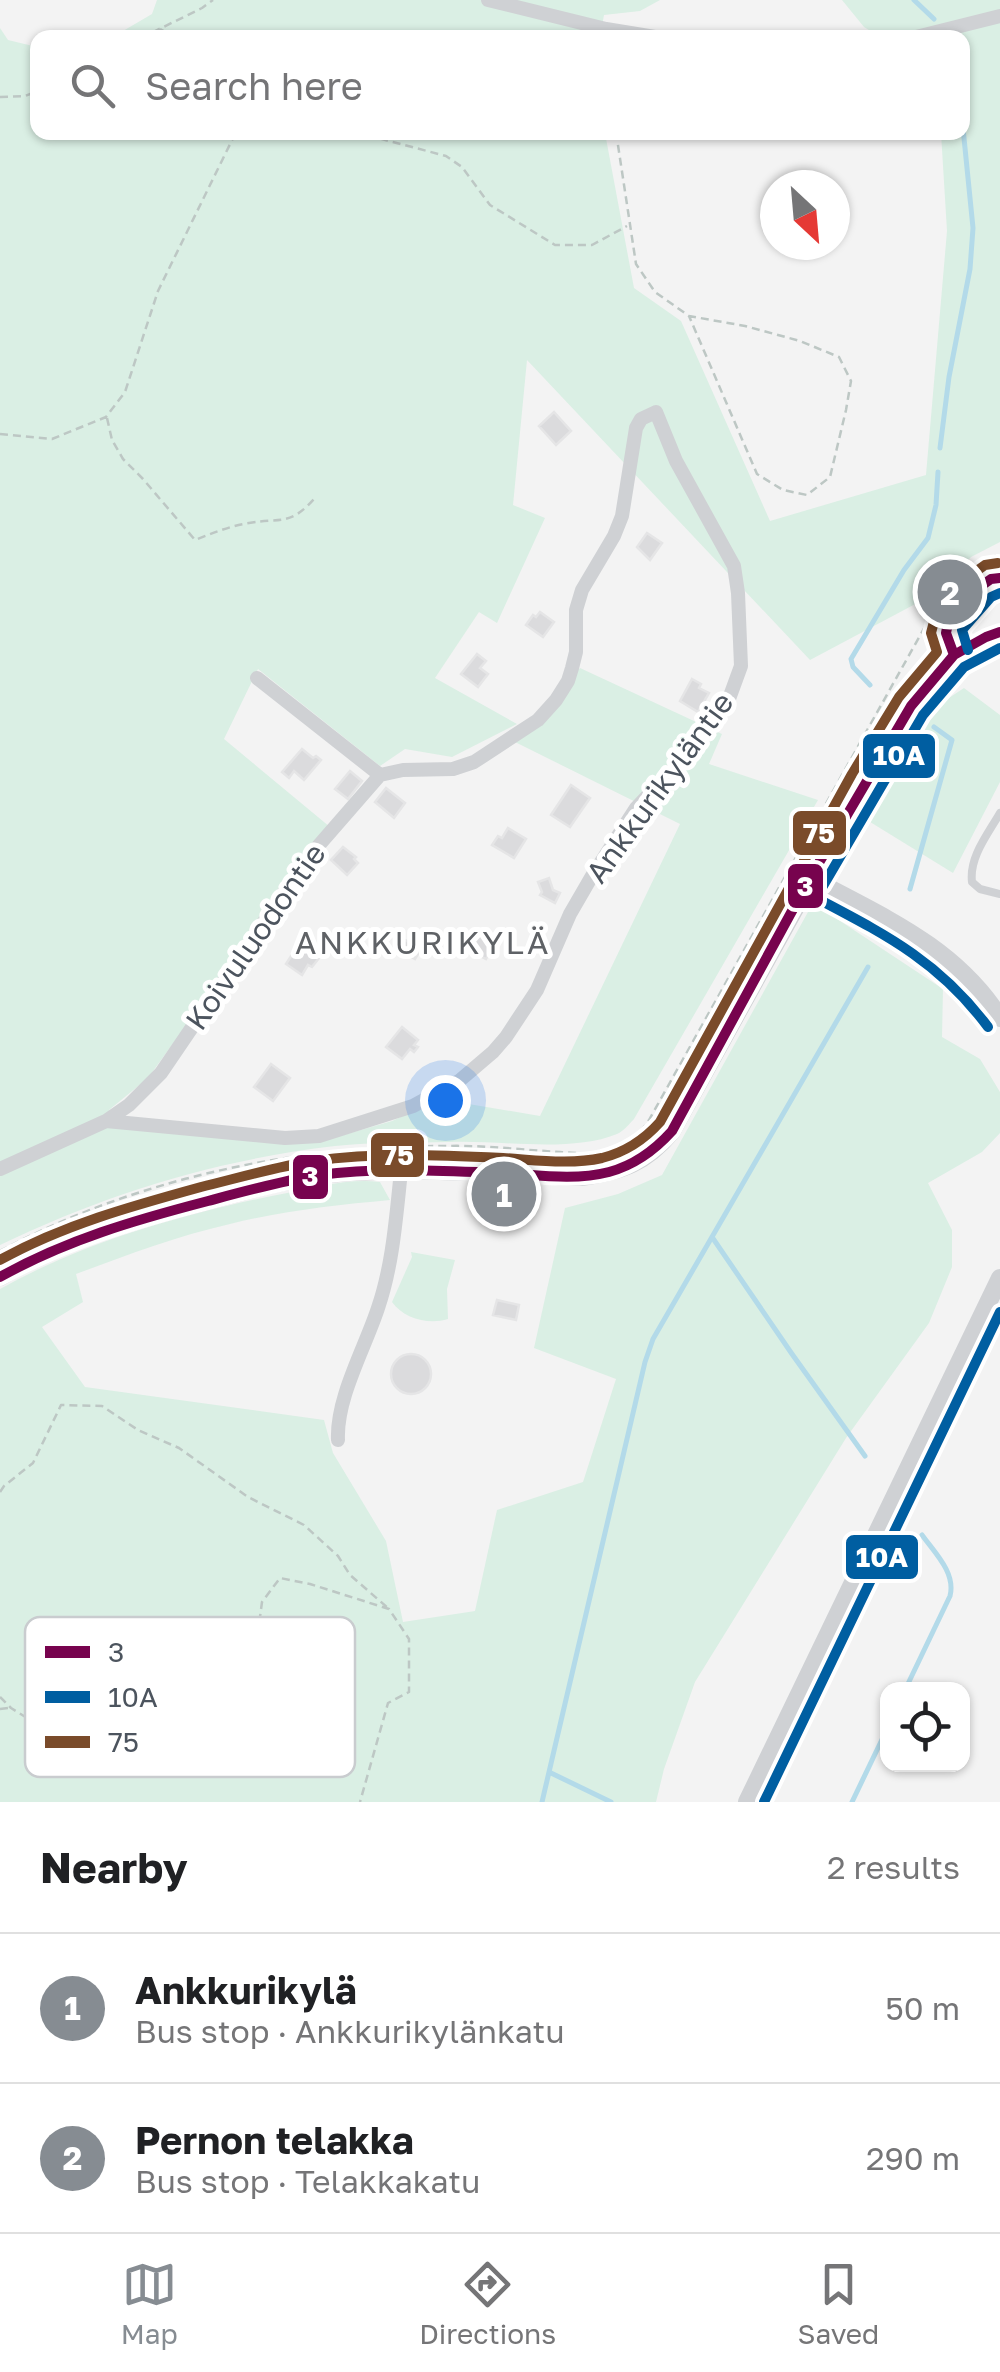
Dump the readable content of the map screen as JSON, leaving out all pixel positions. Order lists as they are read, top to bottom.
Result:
{
  "streets": {
    "street": ["Ankkurikyläntie", "Koivuluodontie"]
  },
  "crossings": [
    ["Ankkurikyläntie", "Koivuluodontie"]
  ],
  "districts": ["ANKKURIKYLÄ"],
  "lines": ["transit line 75", "transit line 3", "transit line 10A"],
  "legend": ["3", "10A", "75"],
  "north": "bottom right",
  "page": {
    "search": "Search here",
    "pins": ["2", "1"],
    "heading": ["Nearby", "2 results"],
    "list": [
      {
        "mark": "1",
        "name": "Ankkurikylä",
        "note": "Bus stop · Ankkurikylänkatu",
        "value": "50 m"
      },
      {
        "mark": "2",
        "name": "Pernon telakka",
        "note": "Bus stop · Telakkakatu",
        "value": "290 m"
      }
    ],
    "nav": ["Map", "Directions", "Saved"]
  }
}
